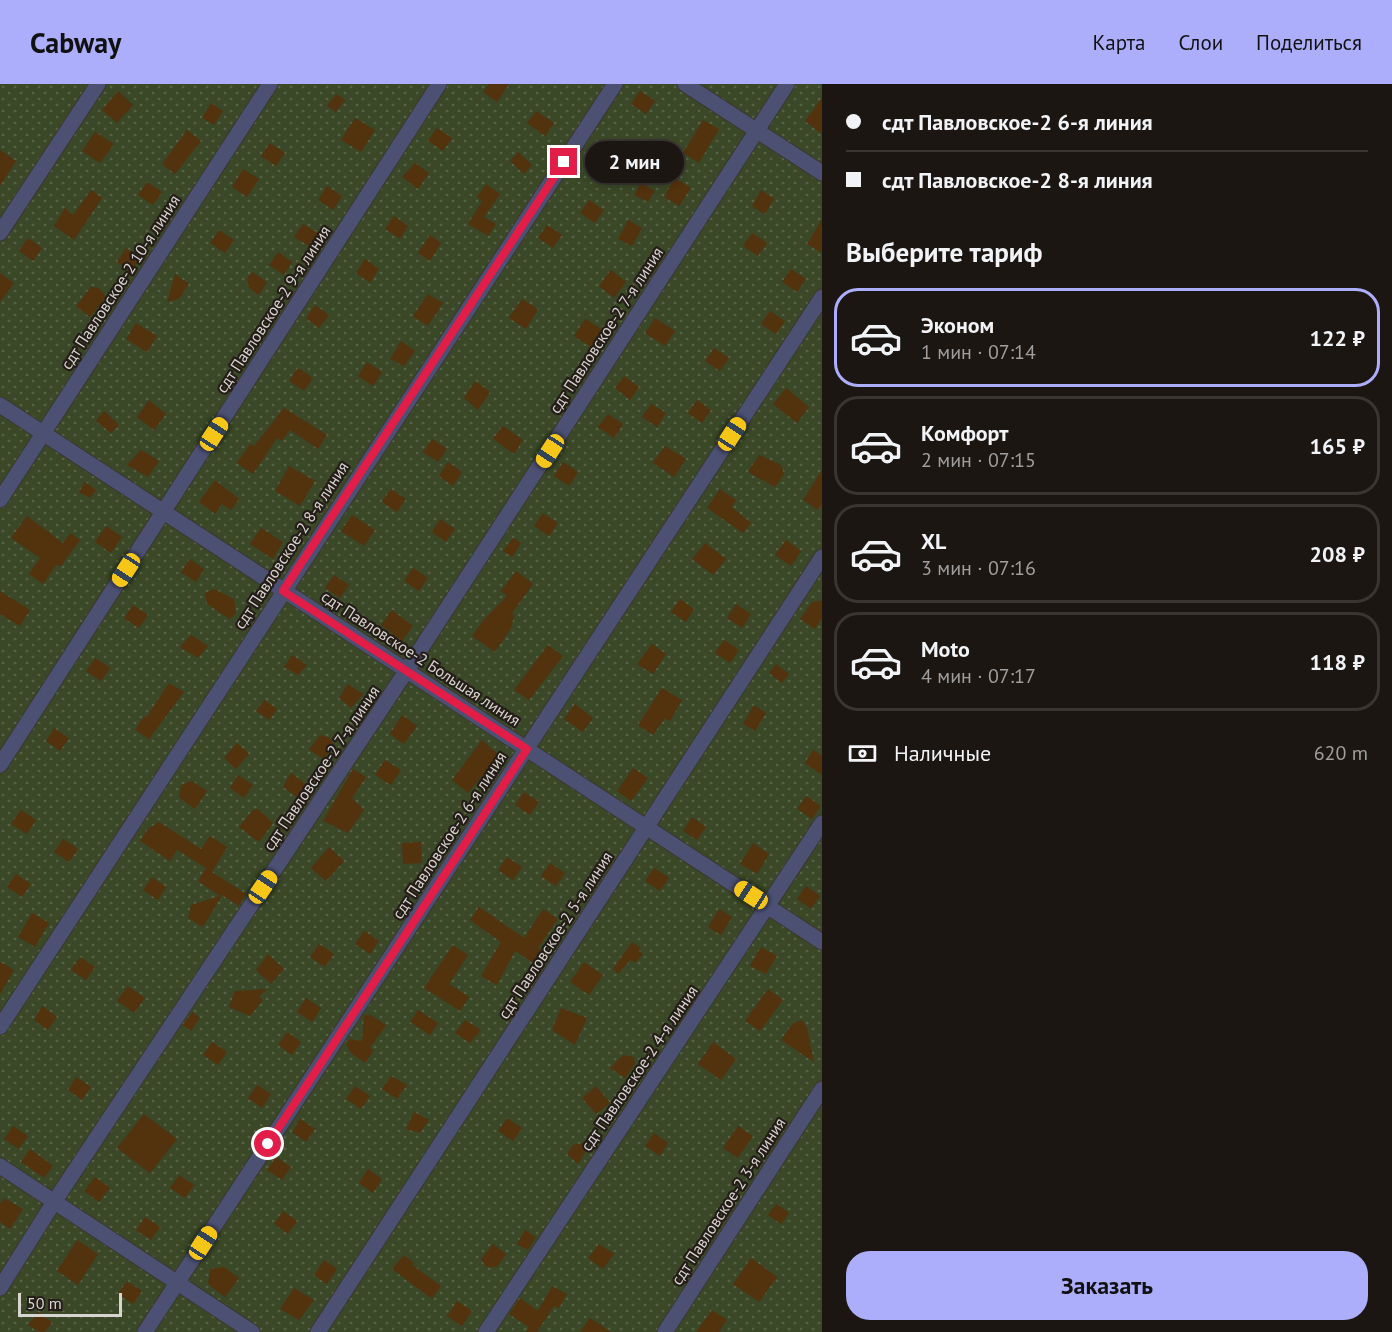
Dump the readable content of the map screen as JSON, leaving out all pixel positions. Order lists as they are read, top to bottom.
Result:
{
  "streets": {
    "street": [
      "сдт Павловское-2 10-я линия",
      "сдт Павловское-2 9-я линия",
      "сдт Павловское-2 7-я линия",
      "сдт Павловское-2 8-я линия",
      "сдт Павловское-2 Большая линия",
      "сдт Павловское-2 6-я линия",
      "сдт Павловское-2 5-я линия",
      "сдт Павловское-2 4-я линия",
      "сдт Павловское-2 3-я линия"
    ]
  },
  "crossings": [
    ["сдт Павловское-2 10-я линия", "сдт Павловское-2 Большая линия"],
    ["сдт Павловское-2 9-я линия", "сдт Павловское-2 Большая линия"],
    ["сдт Павловское-2 7-я линия", "сдт Павловское-2 Большая линия"],
    ["сдт Павловское-2 8-я линия", "сдт Павловское-2 Большая линия"],
    ["сдт Павловское-2 Большая линия", "сдт Павловское-2 6-я линия"],
    ["сдт Павловское-2 Большая линия", "сдт Павловское-2 5-я линия"],
    ["сдт Павловское-2 Большая линия", "сдт Павловское-2 4-я линия"]
  ],
  "scale_bar": "50 m",
  "page": {
    "header": "Cabway",
    "nav": ["Карта", "Слои", "Поделиться"],
    "banner": ["сдт Павловское-2 6-я линия", "сдт Павловское-2 8-я линия"],
    "bubble": "2 мин",
    "heading": "Выберите тариф",
    "list": [
      {
        "name": "Эконом",
        "note": "1 мин · 07:14",
        "value": "122 ₽"
      },
      {
        "name": "Комфорт",
        "note": "2 мин · 07:15",
        "value": "165 ₽"
      },
      {
        "name": "XL",
        "note": "3 мин · 07:16",
        "value": "208 ₽"
      },
      {
        "name": "Moto",
        "note": "4 мин · 07:17",
        "value": "118 ₽"
      }
    ],
    "pay": ["Наличные", "620 m"],
    "buttons": "Заказать",
    "scale": "50 m"
  }
}
